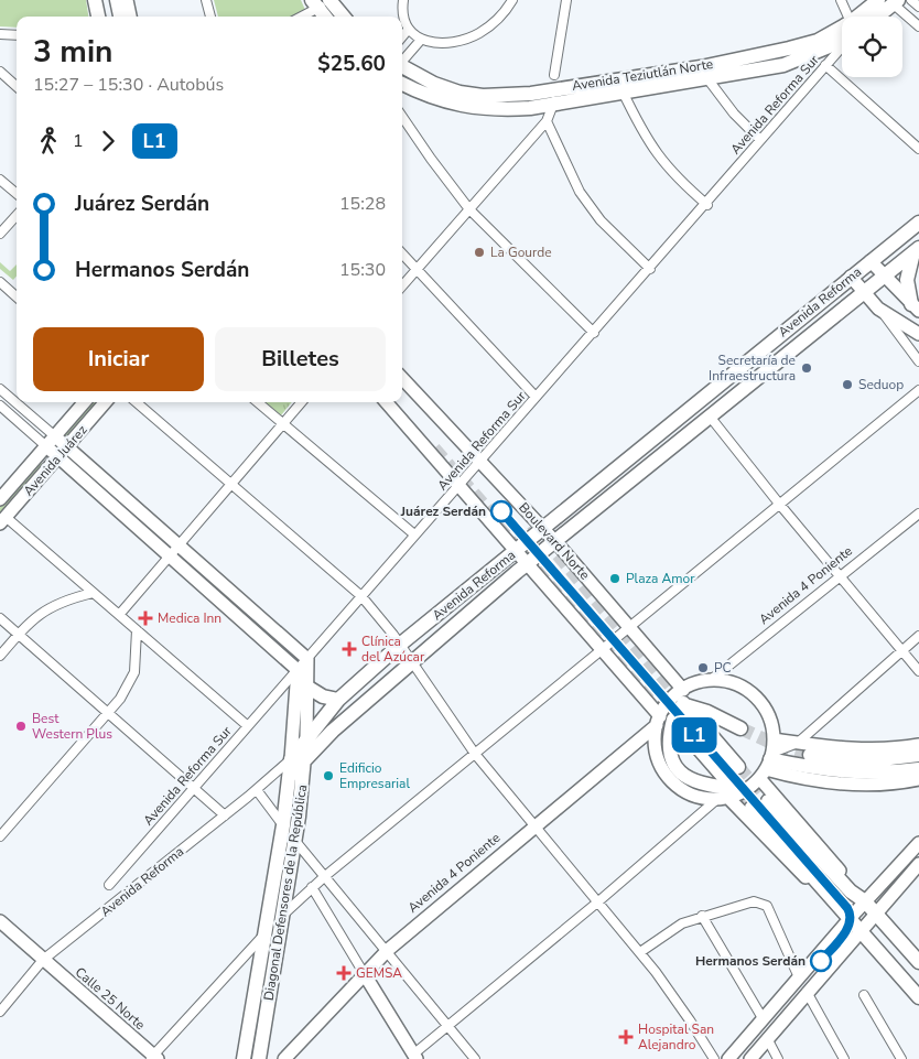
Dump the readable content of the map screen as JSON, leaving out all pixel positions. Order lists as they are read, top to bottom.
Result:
{
  "streets": {
    "main road": [
      "Avenida Teziutlán Norte",
      "Avenida Reforma",
      "Avenida Juárez",
      "Boulevard Norte",
      "Avenida 4 Poniente",
      "Diagonal Defensores de la República",
      "Calle 25 Norte"
    ],
    "street": ["Avenida Reforma Sur"]
  },
  "crossings": [
    ["Avenida Reforma Sur", "Boulevard Norte"],
    ["Avenida Reforma Sur", "Diagonal Defensores de la República"],
    ["Avenida Reforma", "Boulevard Norte"],
    ["Avenida Reforma", "Diagonal Defensores de la República"],
    ["Avenida Reforma", "Calle 25 Norte"],
    ["Boulevard Norte", "Avenida 4 Poniente"]
  ],
  "places": {
    "other": [
      "La Gourde",
      "Secretaría de Infraestructura",
      "Seduop",
      "Juárez Serdán",
      "Plaza Amor",
      "PC",
      "Best Western Plus",
      "Edificio Empresarial",
      "Hermanos Serdán"
    ],
    "health": [
      "Medica Inn",
      "Clínica del Azúcar",
      "GEMSA",
      "Hospital San Alejandro"
    ]
  },
  "lines": ["bus line L1"],
  "page": {
    "on_map": "L1",
    "heading": ["3 min", "15:27 – 15:30 · Autobús", "$25.60"],
    "legs": ["1", "L1"],
    "list": [
      {
        "name": "Juárez Serdán",
        "value": "15:28"
      },
      {
        "name": "Hermanos Serdán",
        "value": "15:30"
      }
    ],
    "buttons": ["Iniciar", "Billetes"]
  }
}
